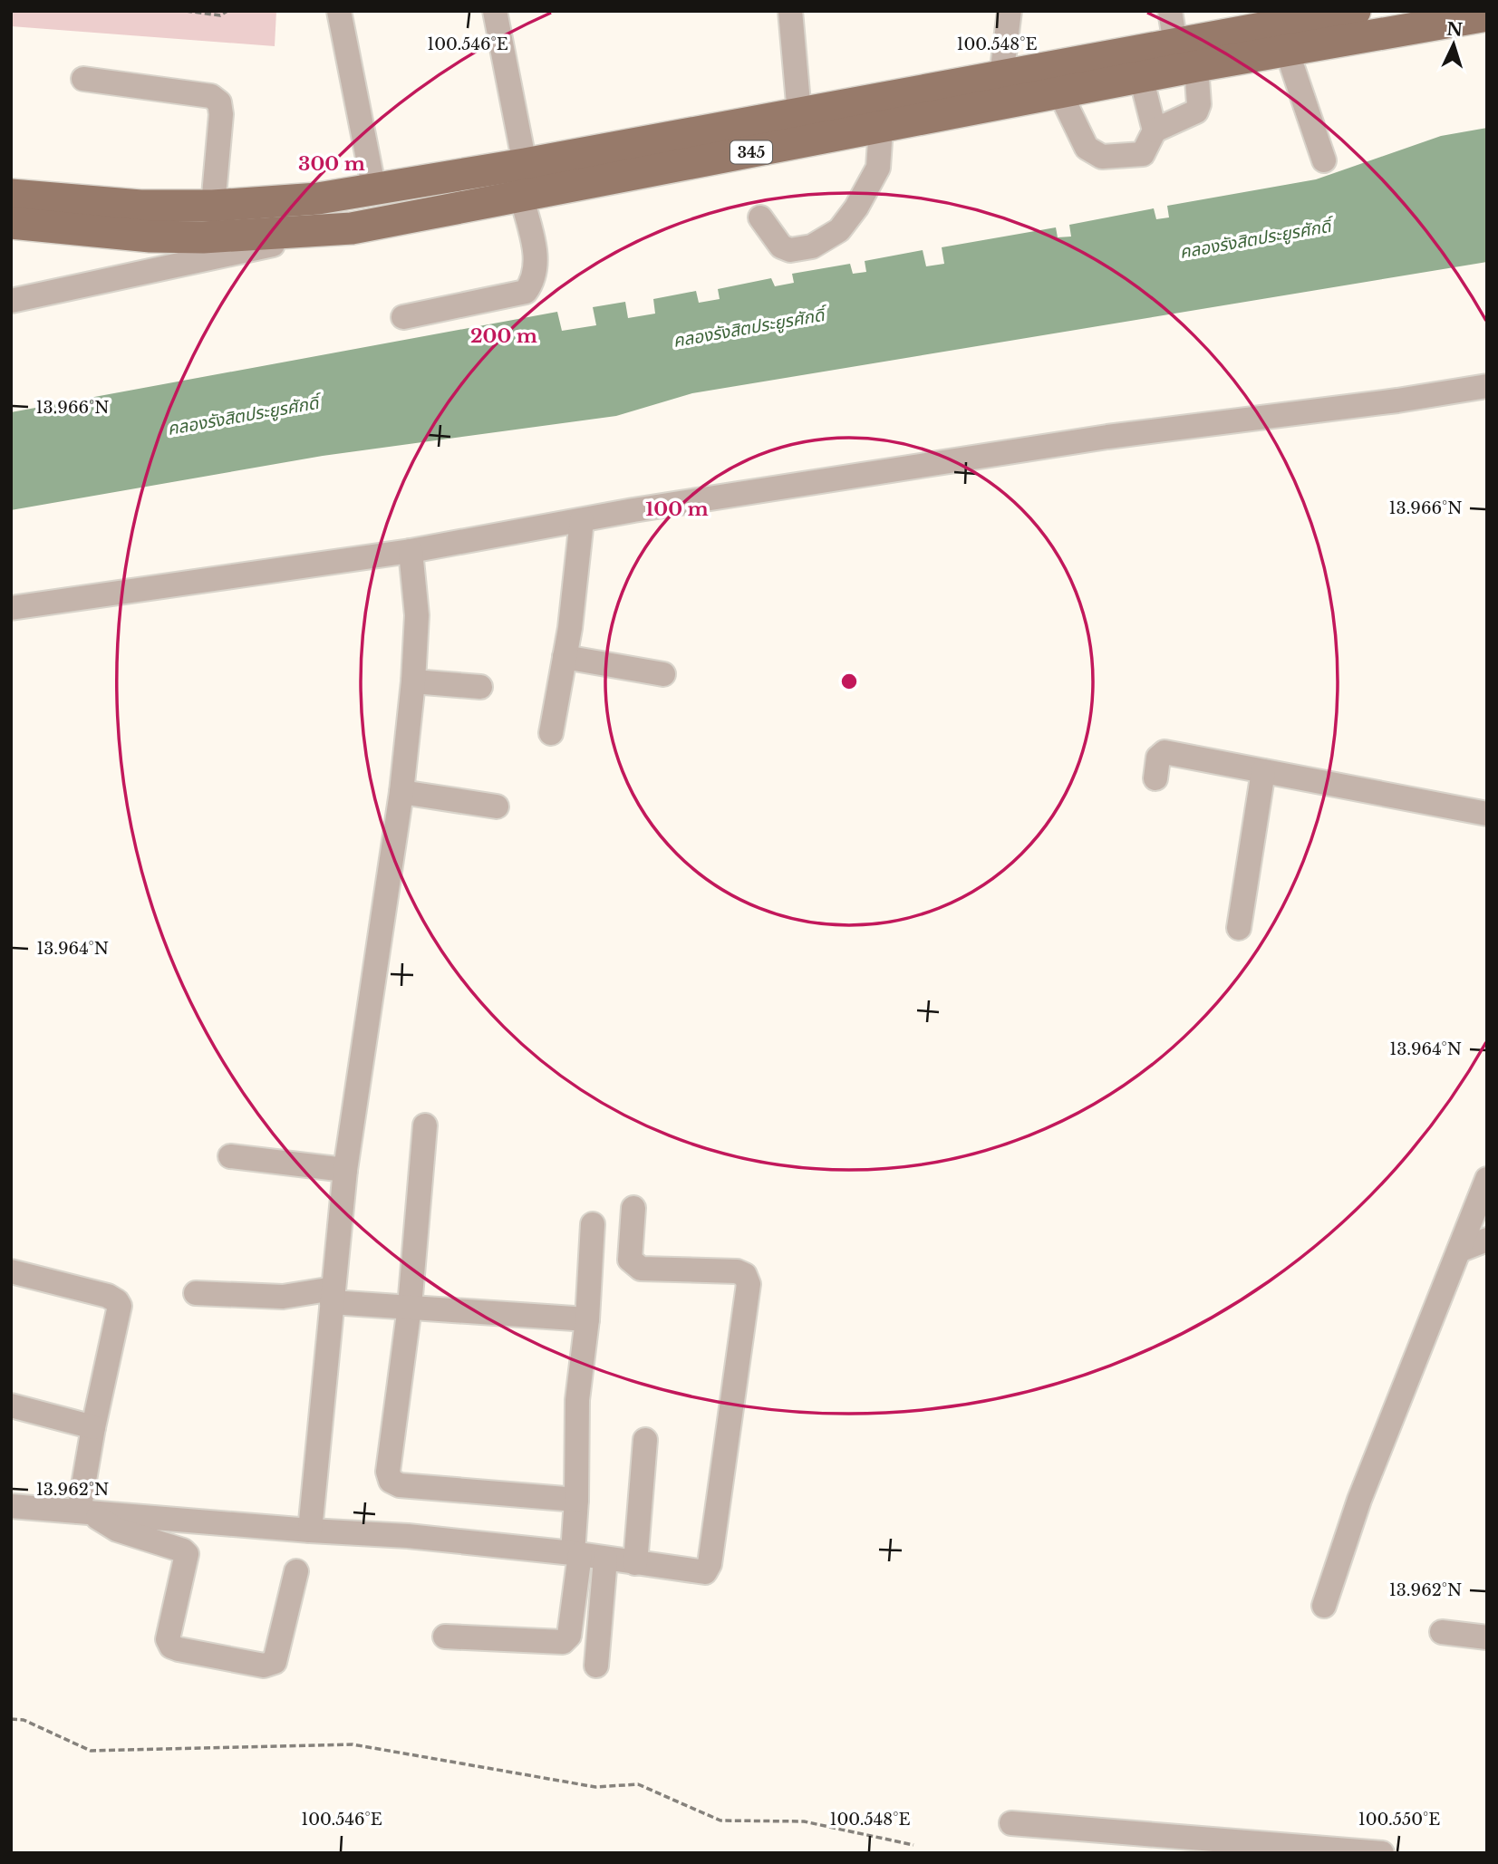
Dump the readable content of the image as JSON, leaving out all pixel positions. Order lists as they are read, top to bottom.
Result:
{
  "streets": {
    "main road": ["345"]
  },
  "water": ["คลองรังสิตประยูรศักดิ์"],
  "north": "top",
  "coordinates": [
    "100.546°E",
    "100.548°E",
    "13.966°N",
    "13.964°N",
    "13.962°N",
    "100.550°E"
  ],
  "rings": ["300 m", "200 m", "100 m"]
}
